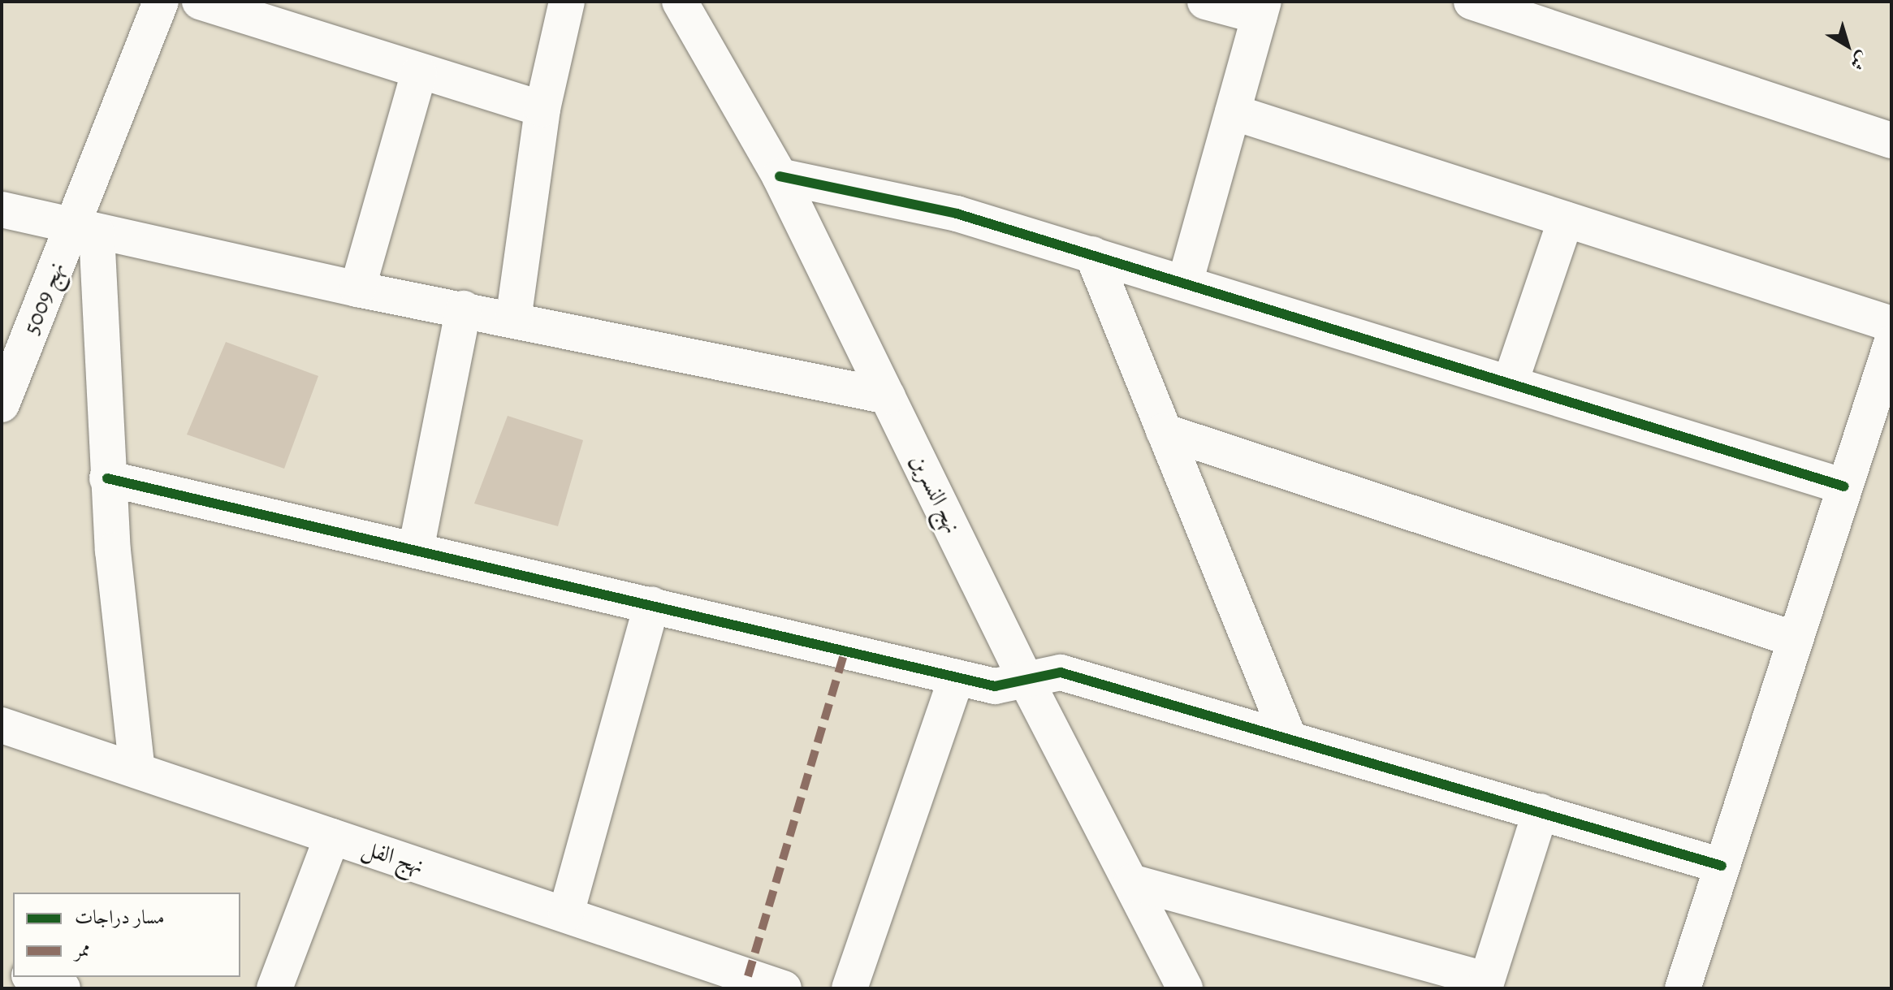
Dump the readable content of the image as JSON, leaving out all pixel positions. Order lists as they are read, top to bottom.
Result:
{
  "streets": {
    "street": ["نهج 5009", "نهج النسرين", "نهج الفل"]
  },
  "legend": ["مسار دراجات", "ممر"],
  "north": "bottom right"
}
